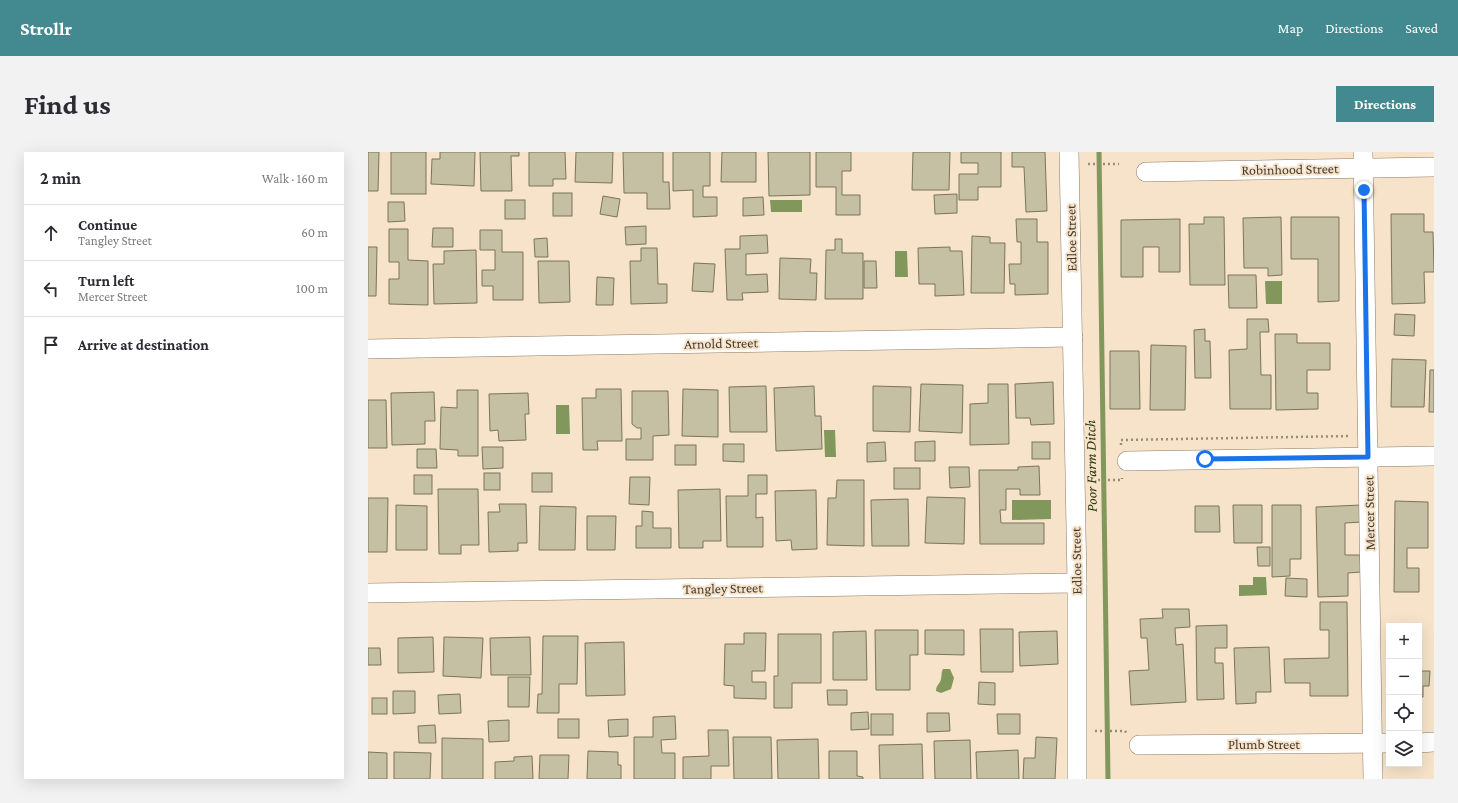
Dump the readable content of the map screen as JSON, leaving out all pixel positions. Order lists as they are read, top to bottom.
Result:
{
  "streets": {
    "street": [
      "Robinhood Street",
      "Edloe Street",
      "Arnold Street",
      "Mercer Street",
      "Tangley Street",
      "Plumb Street"
    ]
  },
  "crossings": [
    ["Robinhood Street", "Mercer Street"],
    ["Edloe Street", "Arnold Street"],
    ["Edloe Street", "Tangley Street"],
    ["Mercer Street", "Plumb Street"]
  ],
  "water": ["Poor Farm Ditch"],
  "page": {
    "header": "Strollr",
    "nav": ["Map", "Directions", "Saved"],
    "buttons": "Directions",
    "title": "Find us",
    "heading": ["2 min", "Walk · 160 m"],
    "list": [
      ["Continue", "Tangley Street", "60 m"],
      ["Turn left", "Mercer Street", "100 m"],
      "Arrive at destination"
    ],
    "map_buttons": ["+", "−"]
  }
}
